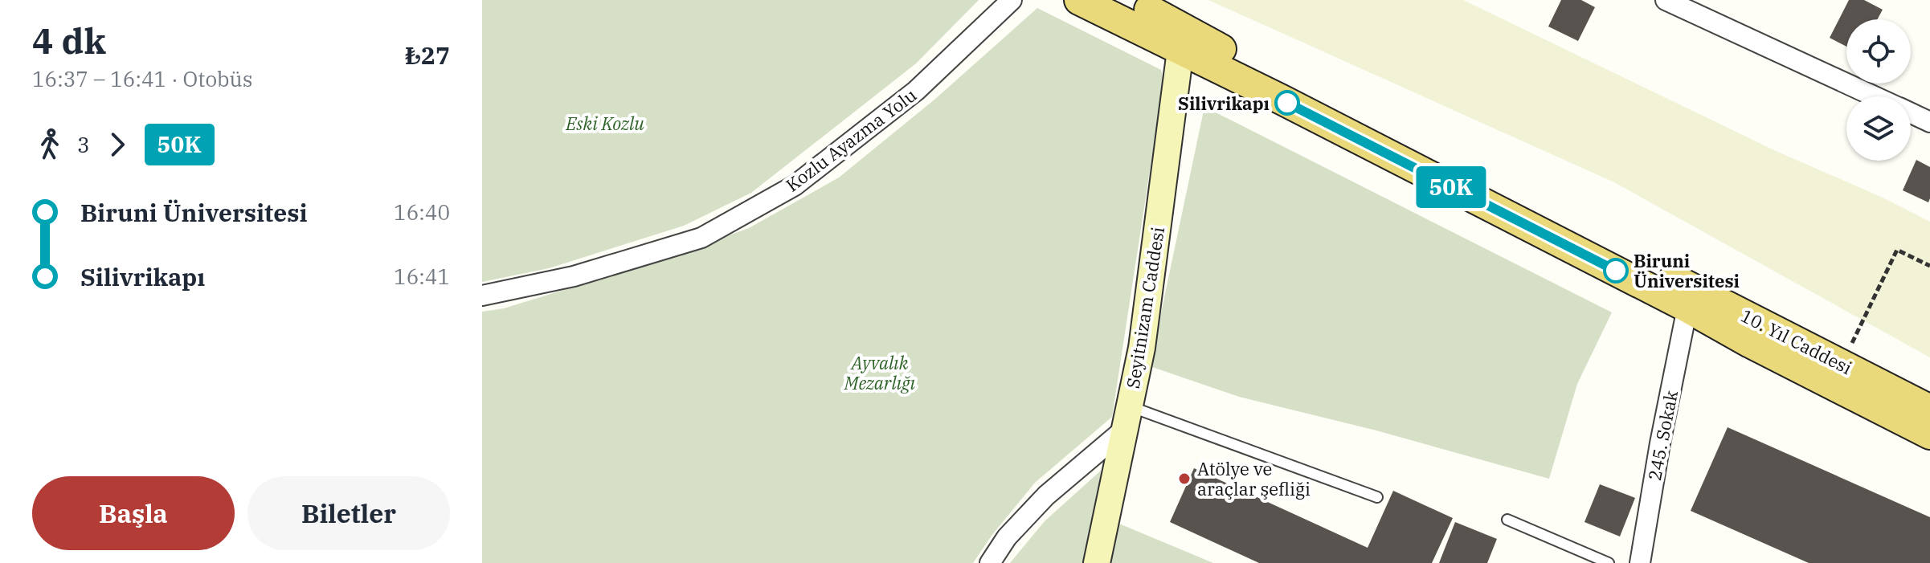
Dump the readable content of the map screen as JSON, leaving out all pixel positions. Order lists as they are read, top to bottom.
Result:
{
  "streets": {
    "main road": ["Seyitnizam Caddesi", "10. Yıl Caddesi"],
    "street": ["Kozlu Ayazma Yolu", "245. Sokak"]
  },
  "crossings": [
    ["Seyitnizam Caddesi", "10. Yıl Caddesi"],
    ["10. Yıl Caddesi", "245. Sokak"]
  ],
  "parks": ["Eski Kozlu", "Ayvalık Mezarlığı"],
  "places": ["Silivrikapı", "Biruni Üniversitesi", "Atölye ve araçlar şefliği"],
  "lines": ["bus line 50K"],
  "page": {
    "heading": ["4 dk", "16:37 – 16:41 · Otobüs", "₺27"],
    "on_map": "50K",
    "legs": ["3", "50K"],
    "list": [
      {
        "name": "Biruni Üniversitesi",
        "value": "16:40"
      },
      {
        "name": "Silivrikapı",
        "value": "16:41"
      }
    ],
    "buttons": ["Başla", "Biletler"]
  }
}
